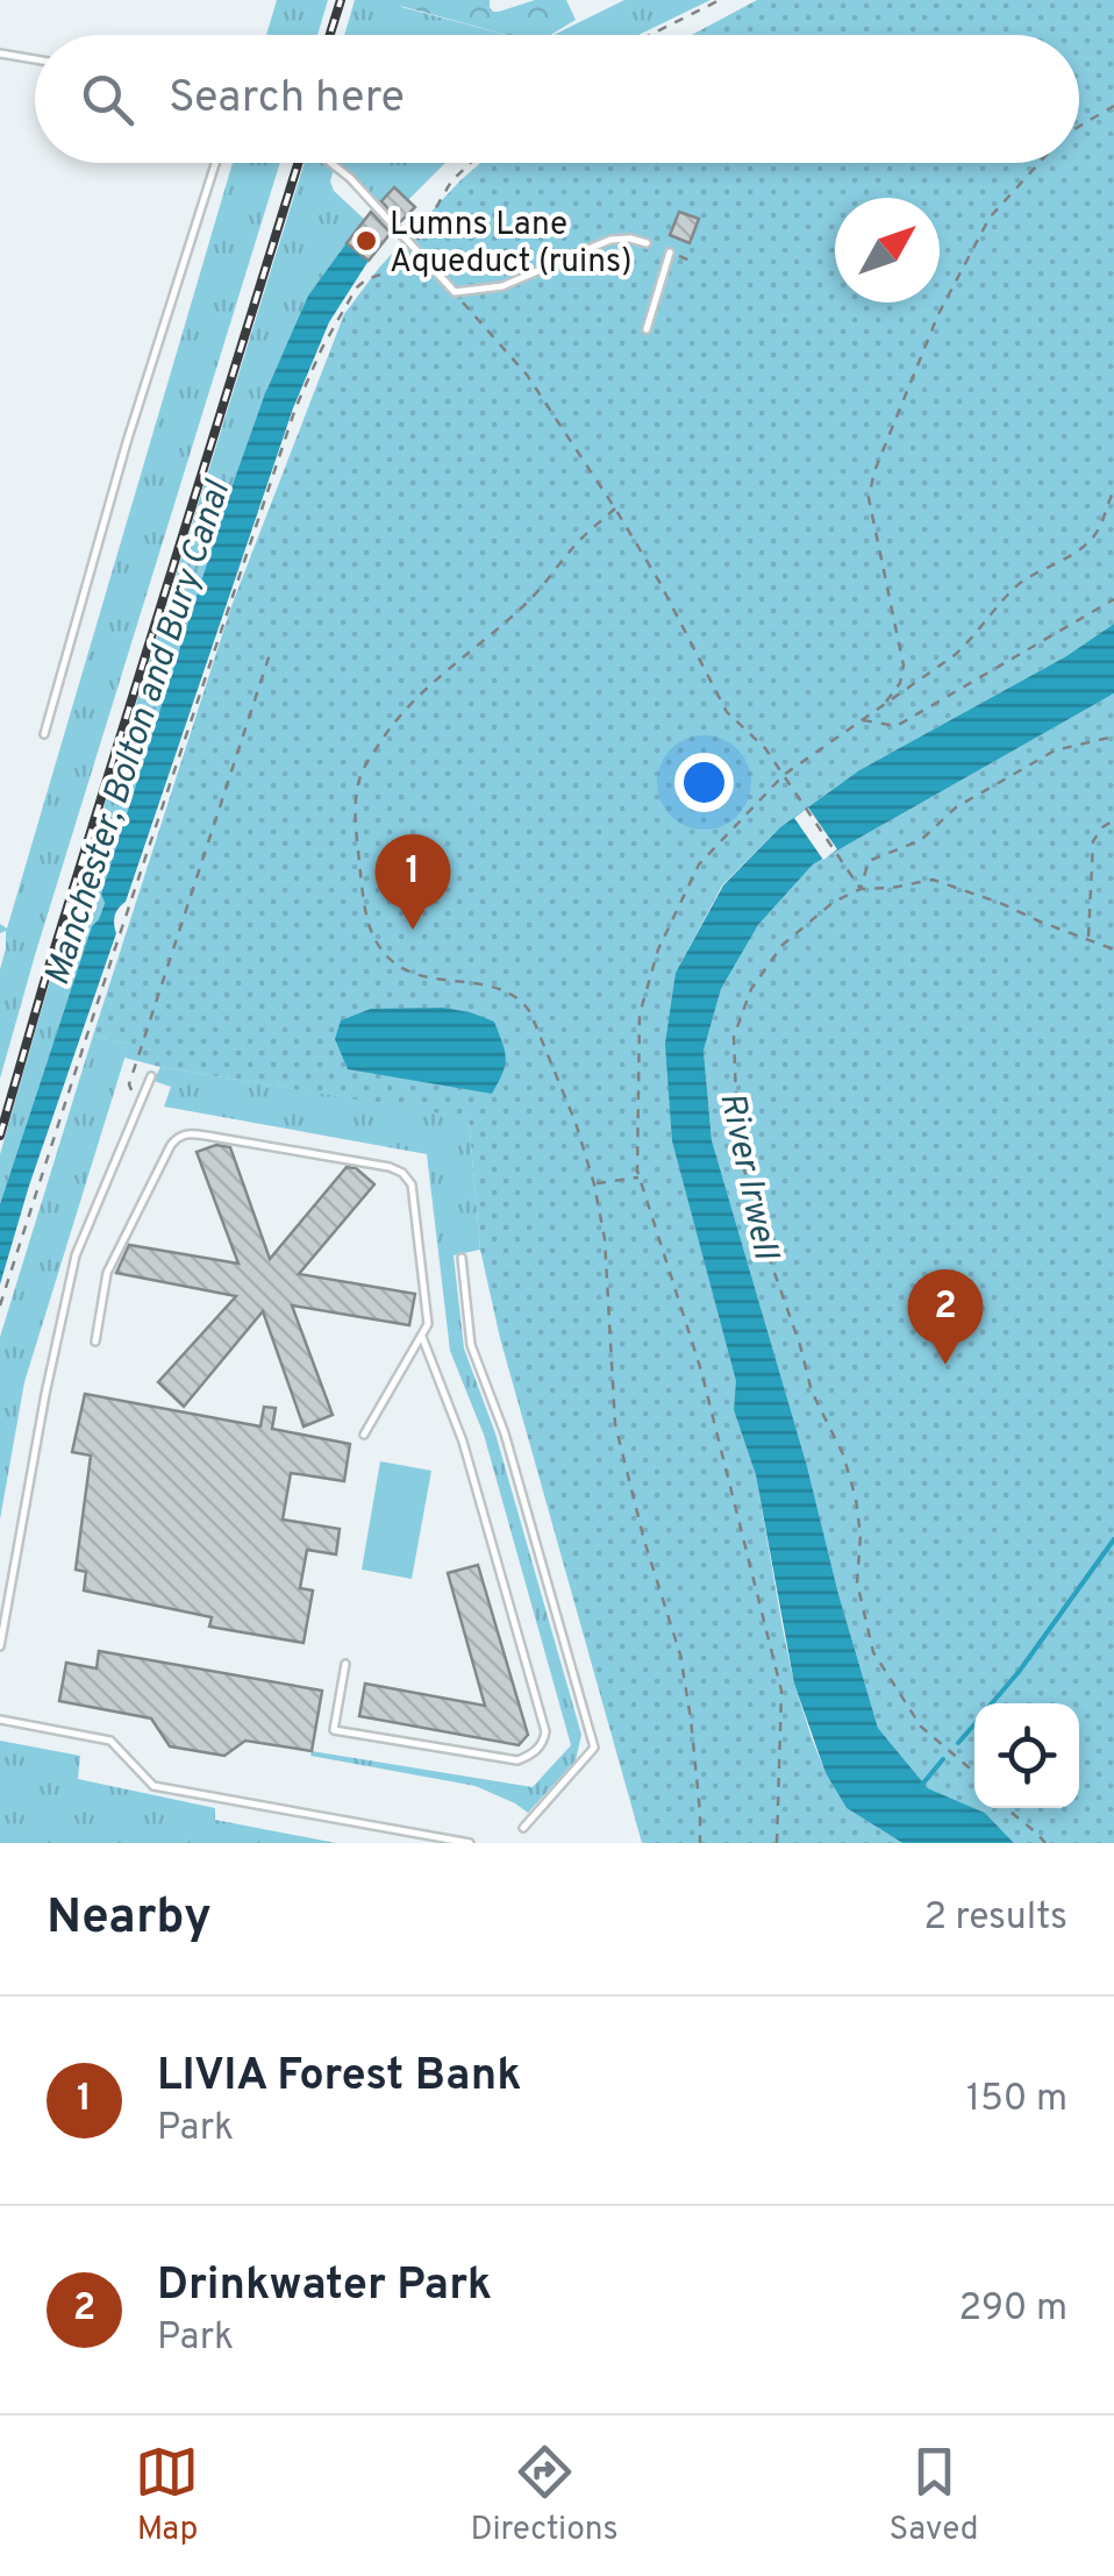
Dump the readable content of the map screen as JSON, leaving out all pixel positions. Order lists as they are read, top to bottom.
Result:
{
  "water": ["Manchester, Bolton and Bury Canal", "River Irwell"],
  "places": ["Lumns Lane Aqueduct (ruins)"],
  "north": "top right",
  "page": {
    "search": "Search here",
    "pins": ["1", "2"],
    "heading": ["Nearby", "2 results"],
    "list": [
      {
        "mark": "1",
        "name": "LIVIA Forest Bank",
        "note": "Park",
        "value": "150 m"
      },
      {
        "mark": "2",
        "name": "Drinkwater Park",
        "note": "Park",
        "value": "290 m"
      }
    ],
    "nav": ["Map", "Directions", "Saved"]
  }
}
